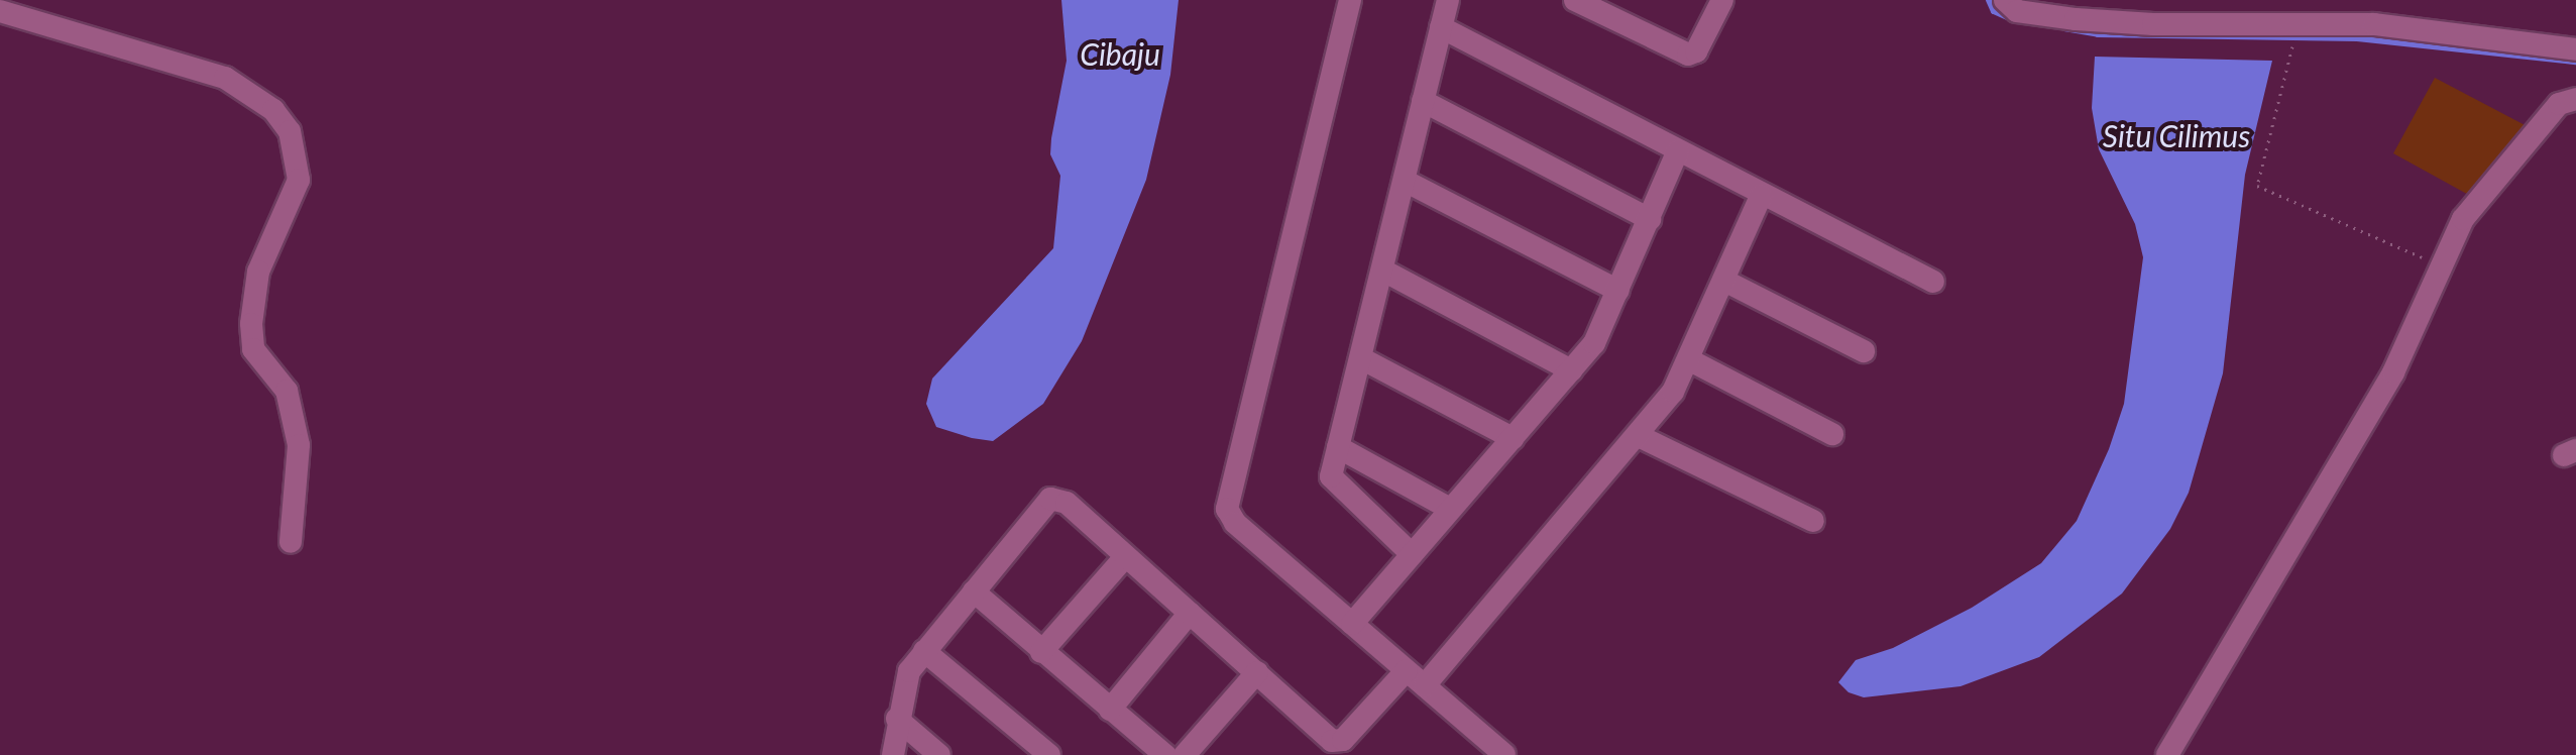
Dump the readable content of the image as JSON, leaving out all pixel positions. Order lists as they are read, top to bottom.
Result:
{
  "water": ["Cibaju", "Situ Cilimus"]
}
